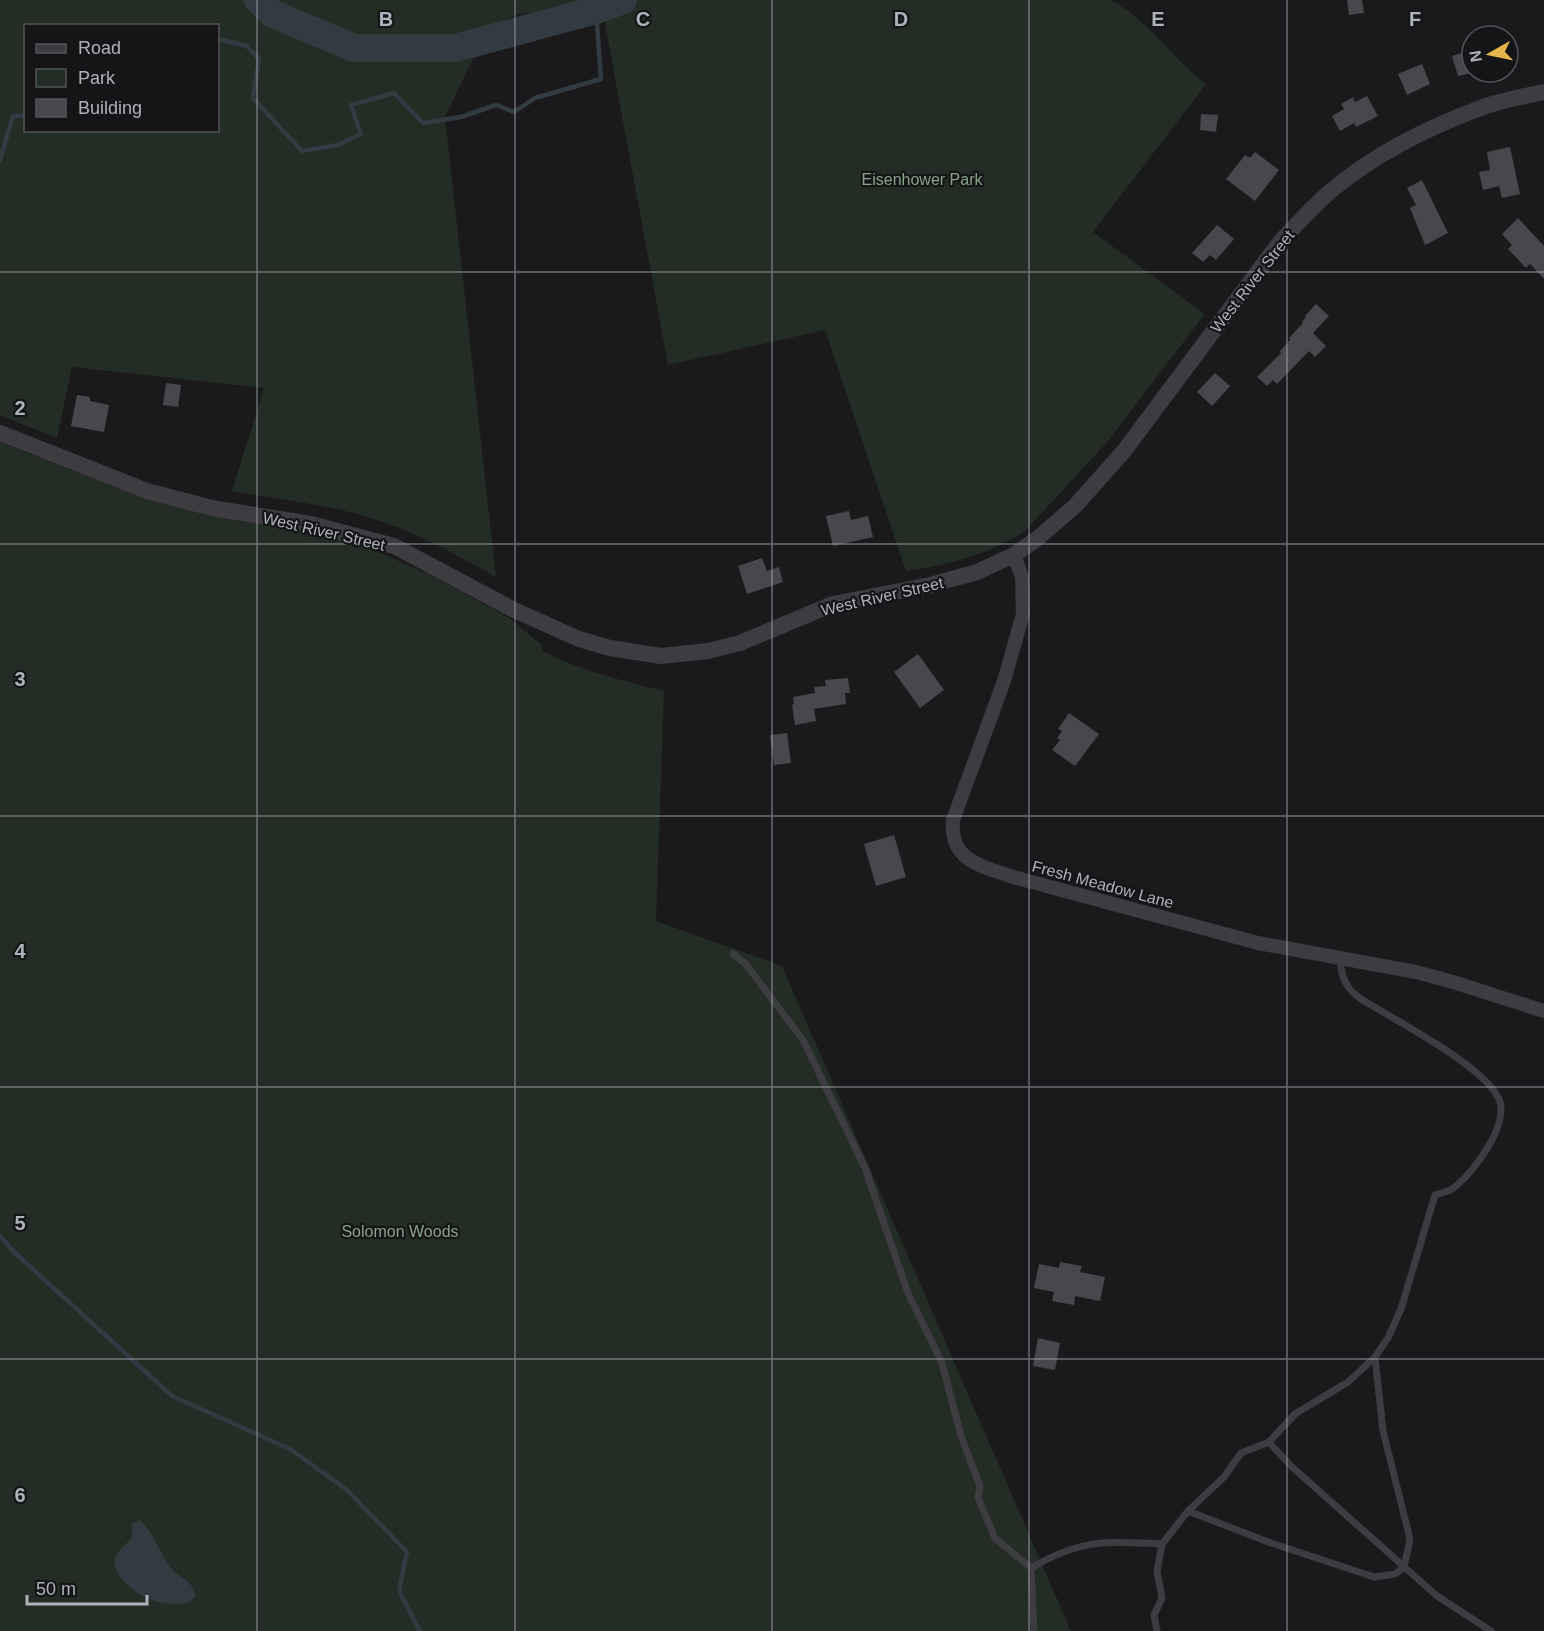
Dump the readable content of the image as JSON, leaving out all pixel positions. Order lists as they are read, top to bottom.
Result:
{
  "streets": {
    "street": ["West River Street", "Fresh Meadow Lane"]
  },
  "crossings": [
    ["West River Street", "Fresh Meadow Lane"]
  ],
  "parks": ["Eisenhower Park", "Solomon Woods"],
  "legend": ["Road", "Park", "Building"],
  "scale_bar": "50 m",
  "north": "left",
  "grid": {
    "columns": [
      "B",
      "C",
      "D",
      "E",
      "F"
    ],
    "rows": [
      "2",
      "3",
      "4",
      "5",
      "6"
    ]
  }
}
